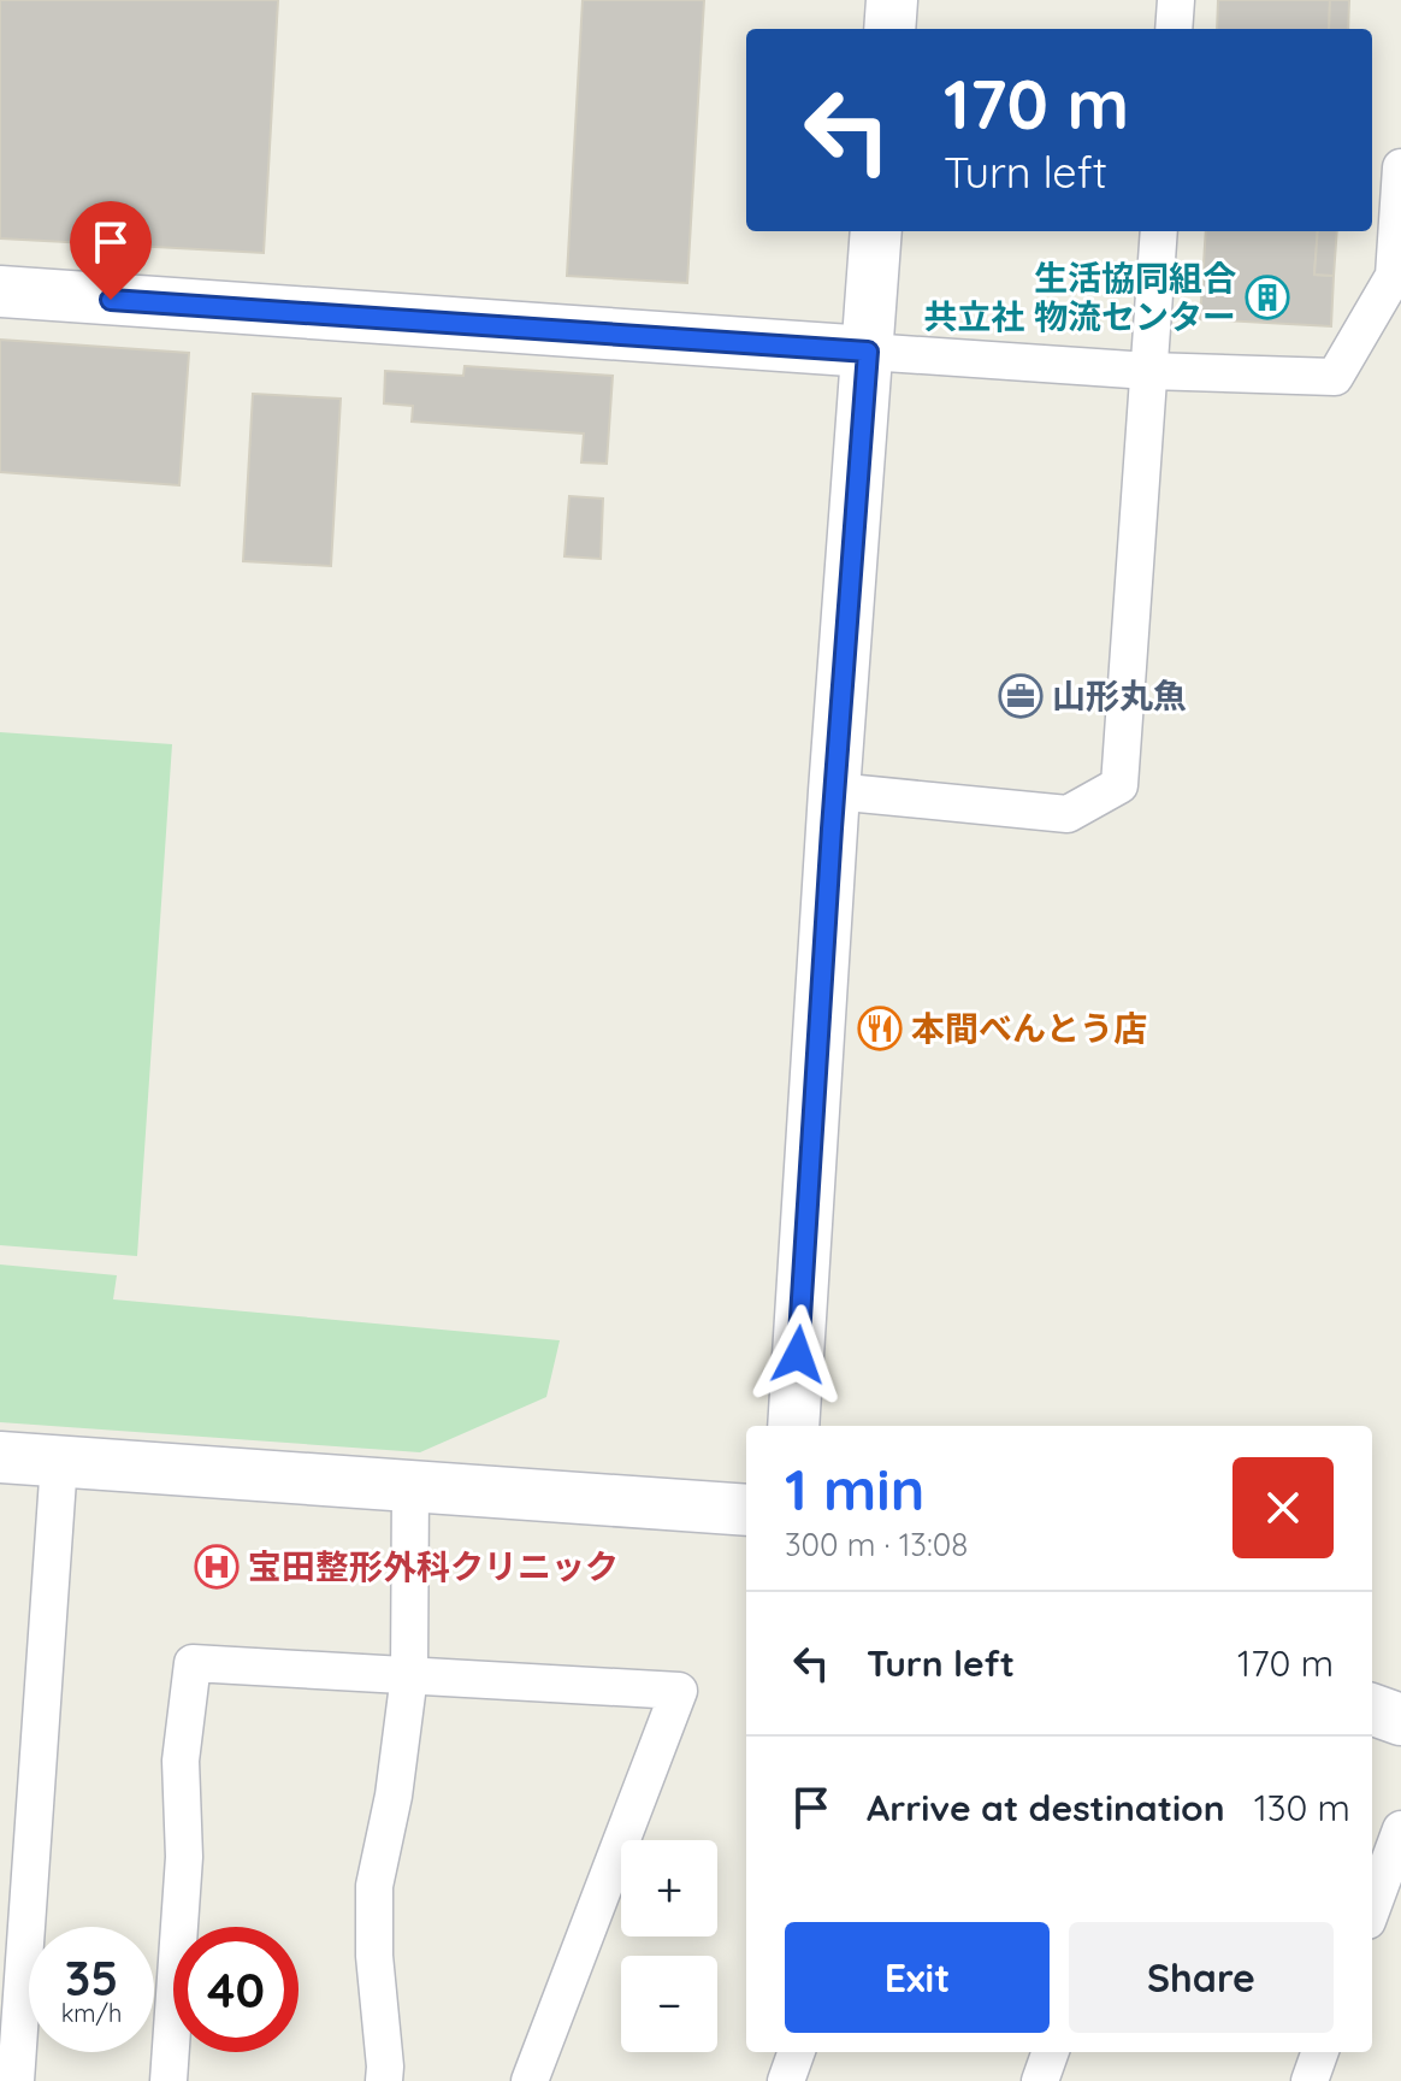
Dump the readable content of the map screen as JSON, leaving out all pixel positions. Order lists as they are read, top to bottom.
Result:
{
  "places": {
    "building": ["生活協同組合 共立社 物流センター"],
    "office": ["山形丸魚"],
    "restaurant": ["本間べんとう店"],
    "hospital": ["宝田整形外科クリニック"]
  },
  "page": {
    "turn": ["170 m", "Turn left"],
    "heading": ["1 min", "300 m · 13:08"],
    "list": [
      {
        "name": "Turn left",
        "value": "170 m"
      },
      {
        "name": "Arrive at destination",
        "value": "130 m"
      }
    ],
    "map_buttons": ["+", "−"],
    "buttons": ["Exit", "Share"],
    "speed": "35 km/h",
    "limit": "40"
  }
}
